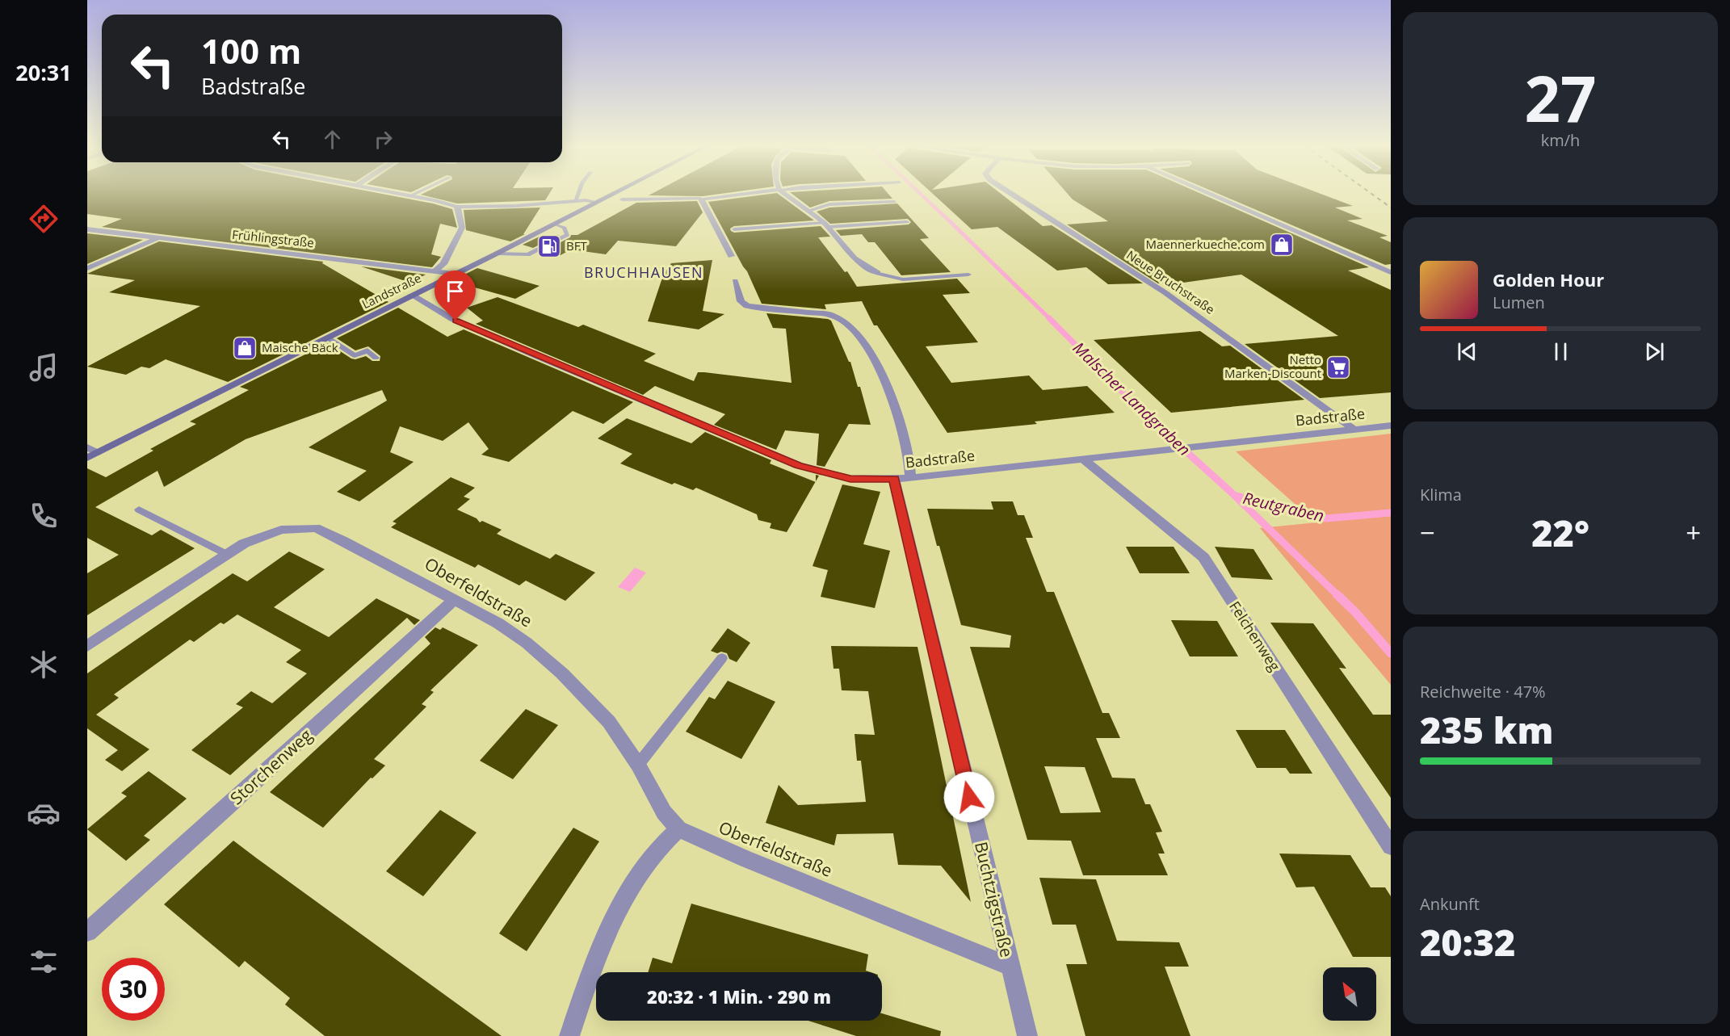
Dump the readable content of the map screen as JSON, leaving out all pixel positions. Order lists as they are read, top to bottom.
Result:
{
  "streets": {
    "street": [
      "Frühlingstraße",
      "Neue Bruchstraße",
      "Landstraße",
      "Badstraße",
      "Oberfeldstraße",
      "Felchenweg",
      "Storchenweg",
      "Buchtzigstraße"
    ]
  },
  "crossings": [
    ["Frühlingstraße", "Landstraße"],
    ["Neue Bruchstraße", "Badstraße"],
    ["Landstraße", "Badstraße"],
    ["Badstraße", "Felchenweg"],
    ["Badstraße", "Buchtzigstraße"],
    ["Oberfeldstraße", "Storchenweg"],
    ["Oberfeldstraße", "Buchtzigstraße"]
  ],
  "districts": ["BRUCHHAUSEN"],
  "water": ["Malscher Landgraben", "Reutgraben"],
  "places": {
    "shop": ["Maennerkueche.com", "Maische Bäck"],
    "fuel station": ["BFT"],
    "supermarket": ["Netto Marken-Discount"]
  },
  "north": "top left",
  "page": {
    "tabs": "20:31",
    "tile": [
      ["27", "km/h"],
      "Klima",
      ["Reichweite · 47%", "235 km"],
      ["Ankunft", "20:32"]
    ],
    "turn": ["100 m", "Badstraße"],
    "song": ["Golden Hour", "Lumen"],
    "heat": ["−", "22°", "+"],
    "limit": "30",
    "trip": "20:32 · 1 Min. · 290 m"
  }
}
